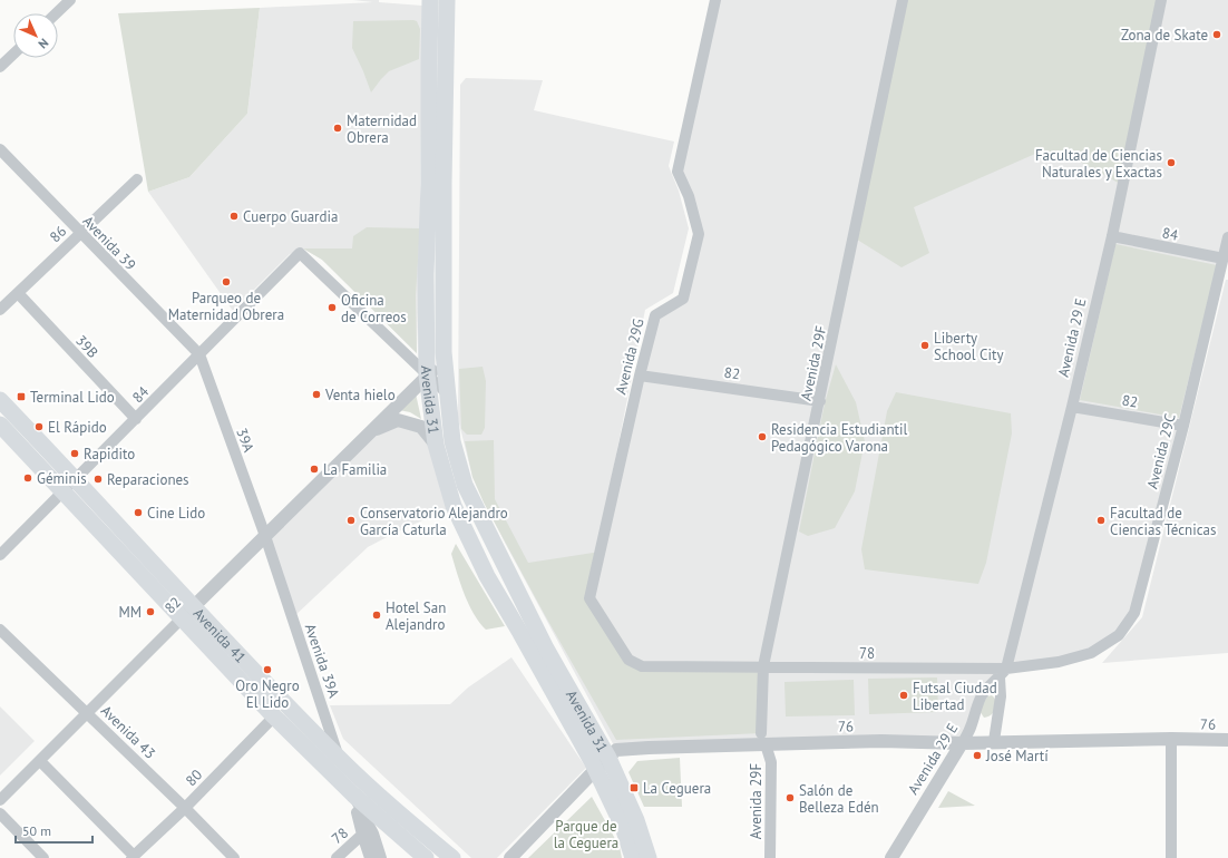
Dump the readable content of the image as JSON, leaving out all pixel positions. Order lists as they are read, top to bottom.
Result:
{
  "streets": {
    "main road": ["Avenida 31", "Avenida 41"],
    "street": [
      "86",
      "84",
      "Avenida 39",
      "Avenida 29 E",
      "39B",
      "Avenida 29G",
      "Avenida 29F",
      "82",
      "39A",
      "Avenida 29C",
      "78",
      "Avenida 39A",
      "76",
      "Avenida 43",
      "80"
    ]
  },
  "crossings": [
    ["86", "Avenida 39"],
    ["86", "39B"],
    ["84", "Avenida 39"],
    ["84", "Avenida 29 E"],
    ["84", "39B"],
    ["84", "82"],
    ["84", "Avenida 31"],
    ["84", "39A"],
    ["84", "Avenida 29C"],
    ["84", "Avenida 41"],
    ["Avenida 39", "39A"],
    ["Avenida 29 E", "82"],
    ["Avenida 29 E", "78"],
    ["Avenida 29 E", "76"],
    ["Avenida 29G", "82"],
    ["Avenida 29G", "78"],
    ["Avenida 29F", "82"],
    ["Avenida 29F", "78"],
    ["Avenida 29F", "76"],
    ["82", "Avenida 31"],
    ["82", "39A"],
    ["82", "Avenida 29C"],
    ["82", "Avenida 41"],
    ["82", "Avenida 39A"],
    ["82", "Avenida 43"],
    ["Avenida 31", "76"],
    ["39A", "Avenida 39A"],
    ["Avenida 29C", "78"],
    ["Avenida 41", "Avenida 39A"],
    ["Avenida 41", "80"],
    ["78", "Avenida 39A"],
    ["Avenida 43", "80"]
  ],
  "parks": ["Parque de la Ceguera"],
  "places": {
    "other": [
      "Zona de Skate",
      "Maternidad Obrera",
      "Facultad de Ciencias Naturales y Exactas",
      "Cuerpo Guardia",
      "Parqueo de Maternidad Obrera",
      "Oficina de Correos",
      "Liberty School City",
      "Venta hielo",
      "El Rápido",
      "Residencia Estudiantil Pedagógico Varona",
      "Rapidito",
      "La Familia",
      "Géminis",
      "Reparaciones",
      "Cine Lido",
      "Conservatorio Alejandro García Caturla",
      "Facultad de Ciencias Técnicas",
      "MM",
      "Hotel San Alejandro",
      "Oro Negro El Lido",
      "Futsal Ciudad Libertad",
      "José Martí",
      "Salón de Belleza Edén"
    ],
    "transit": ["Terminal Lido", "La Ceguera"]
  },
  "scale_bar": "50 m",
  "north": "bottom right"
}
